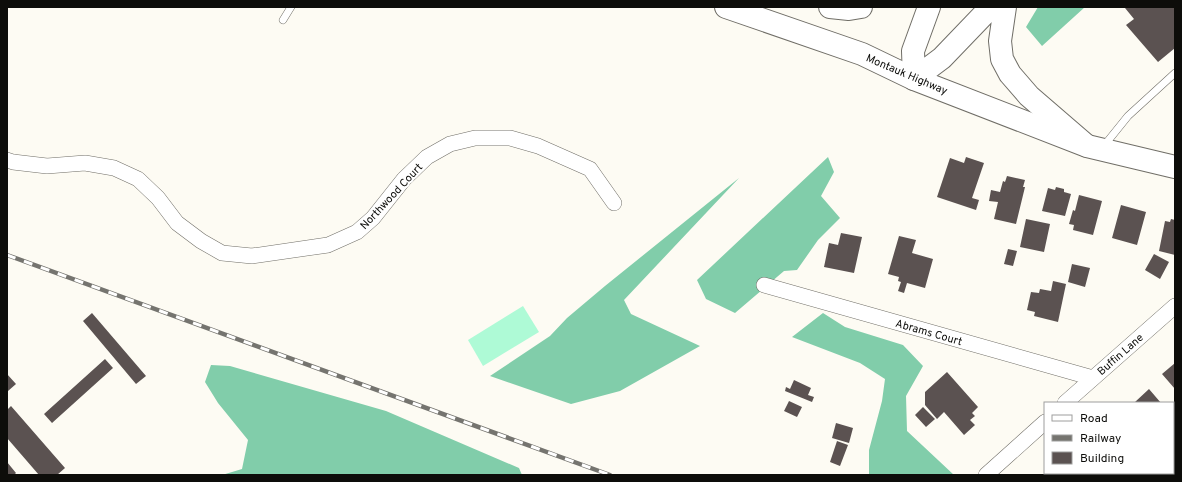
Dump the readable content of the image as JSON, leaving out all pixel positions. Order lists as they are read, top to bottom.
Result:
{
  "streets": {
    "main road": ["Montauk Highway"],
    "street": ["Northwood Court", "Abrams Court", "Buffin Lane"]
  },
  "crossings": [
    ["Abrams Court", "Buffin Lane"]
  ],
  "legend": ["Road", "Railway", "Building"]
}
